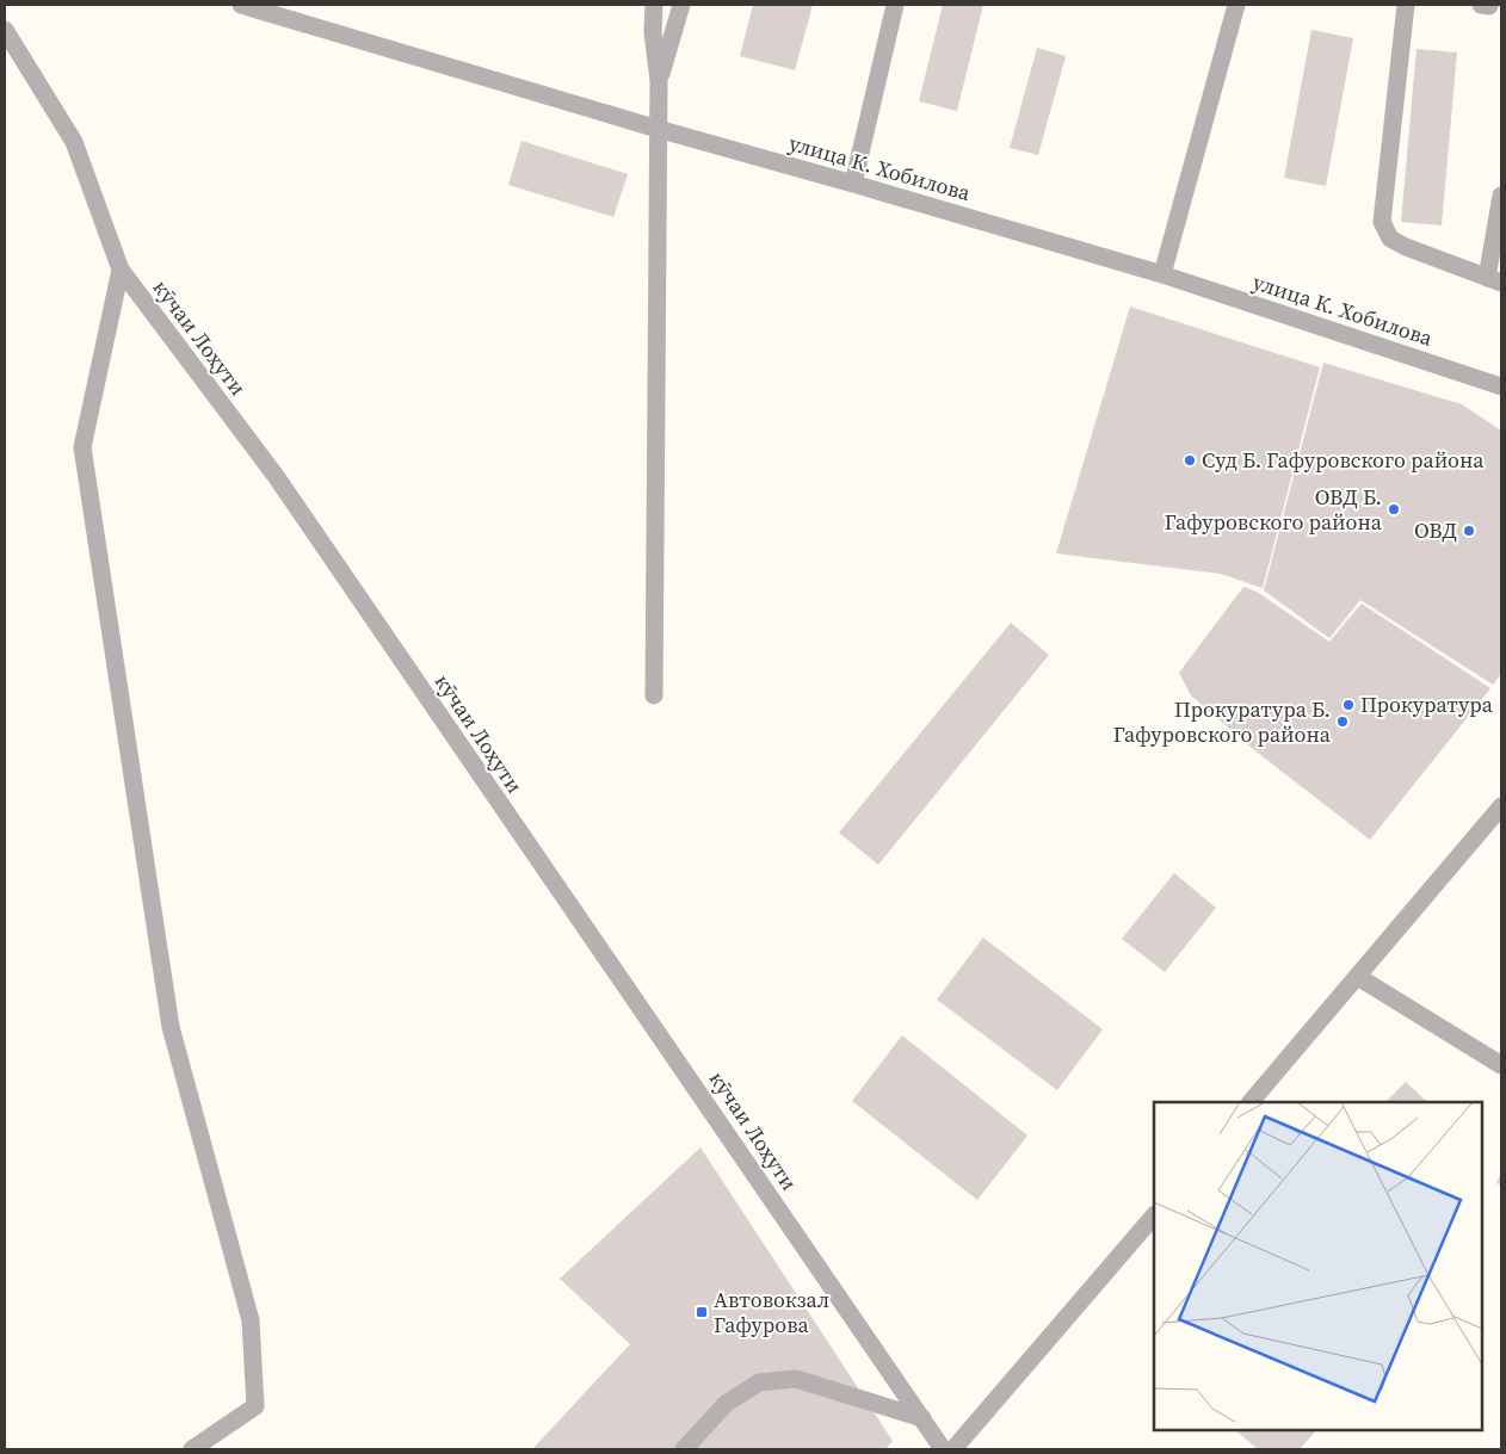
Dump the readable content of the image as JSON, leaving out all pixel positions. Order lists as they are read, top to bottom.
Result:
{
  "streets": {
    "street": ["улица К. Хобилова", "кӯчаи Лоҳути"]
  },
  "places": {
    "other": [
      "Суд Б. Гафуровского района",
      "ОВД Б. Гафуровского района",
      "ОВД",
      "Прокуратура",
      "Прокуратура Б. Гафуровского района"
    ],
    "transit": ["Автовокзал Гафурова"]
  }
}
